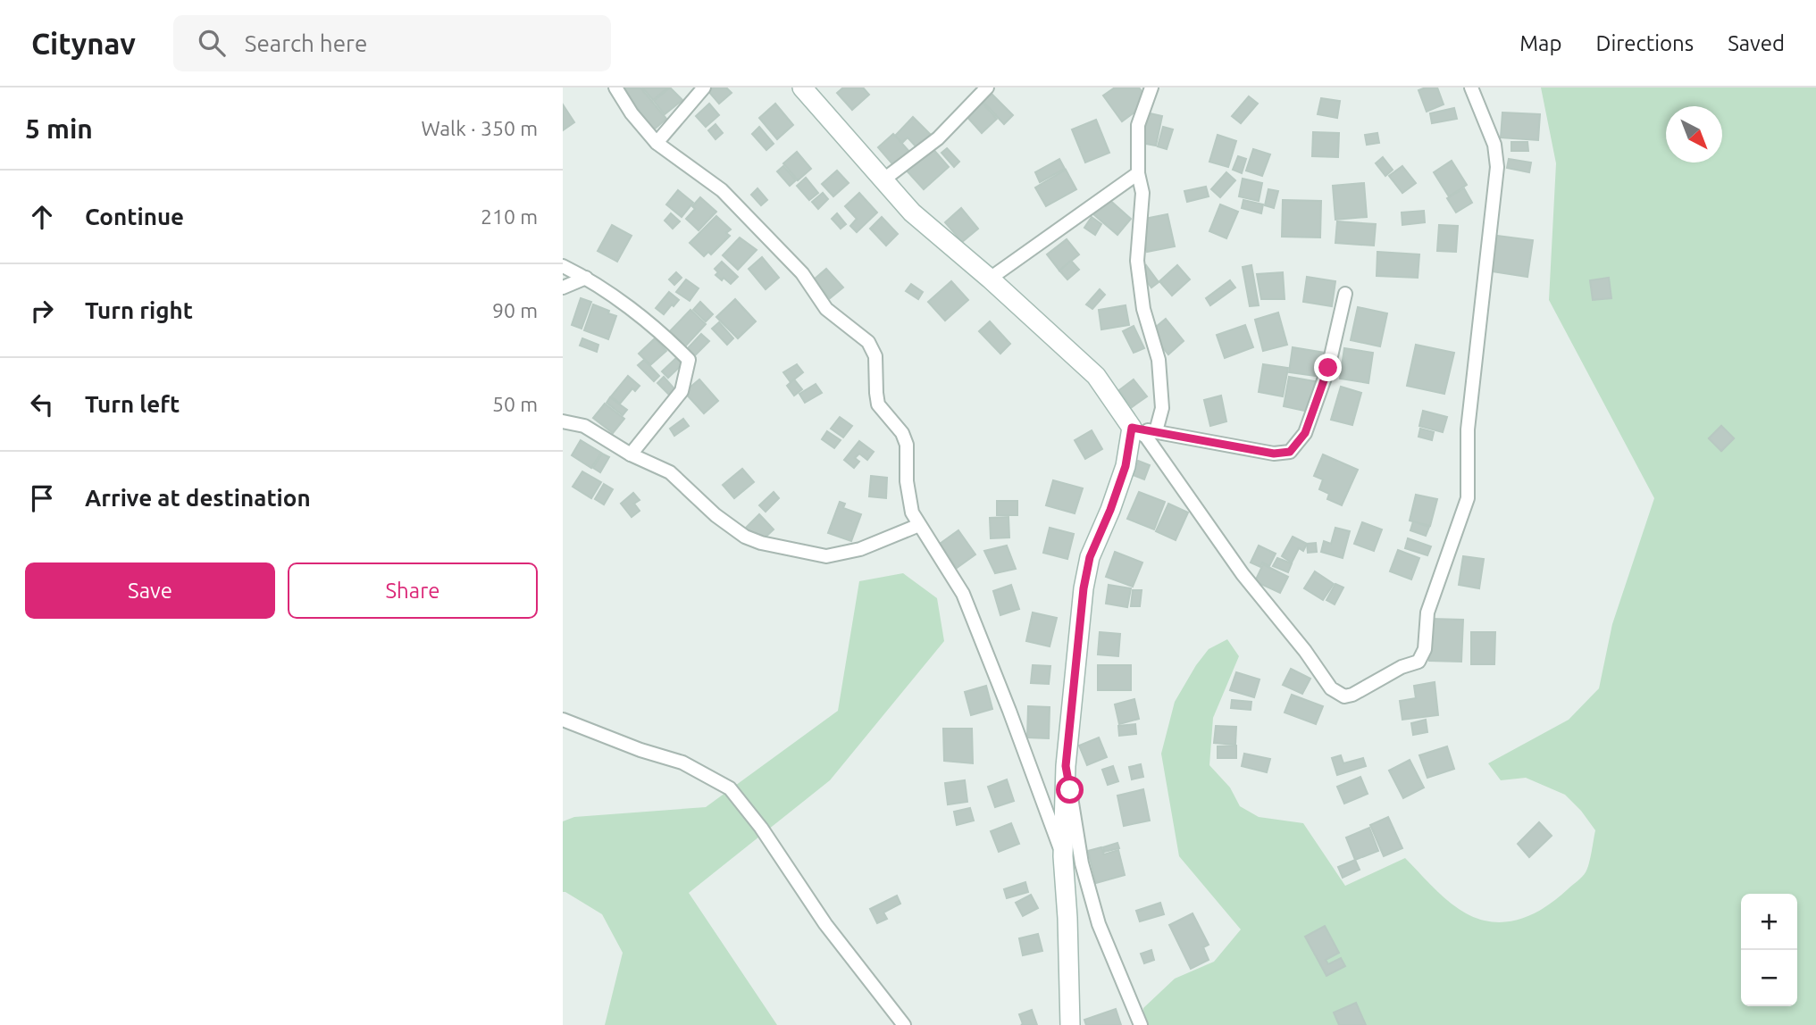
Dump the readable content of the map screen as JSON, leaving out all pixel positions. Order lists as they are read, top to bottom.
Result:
{
  "north": "bottom right",
  "page": {
    "header": "Citynav",
    "search": "Search here",
    "nav": ["Map", "Directions", "Saved"],
    "heading": ["5 min", "Walk · 350 m"],
    "list": [
      ["Continue", "210 m"],
      ["Turn right", "90 m"],
      ["Turn left", "50 m"],
      "Arrive at destination"
    ],
    "buttons": ["Save", "Share"],
    "map_buttons": ["+", "−"]
  }
}
